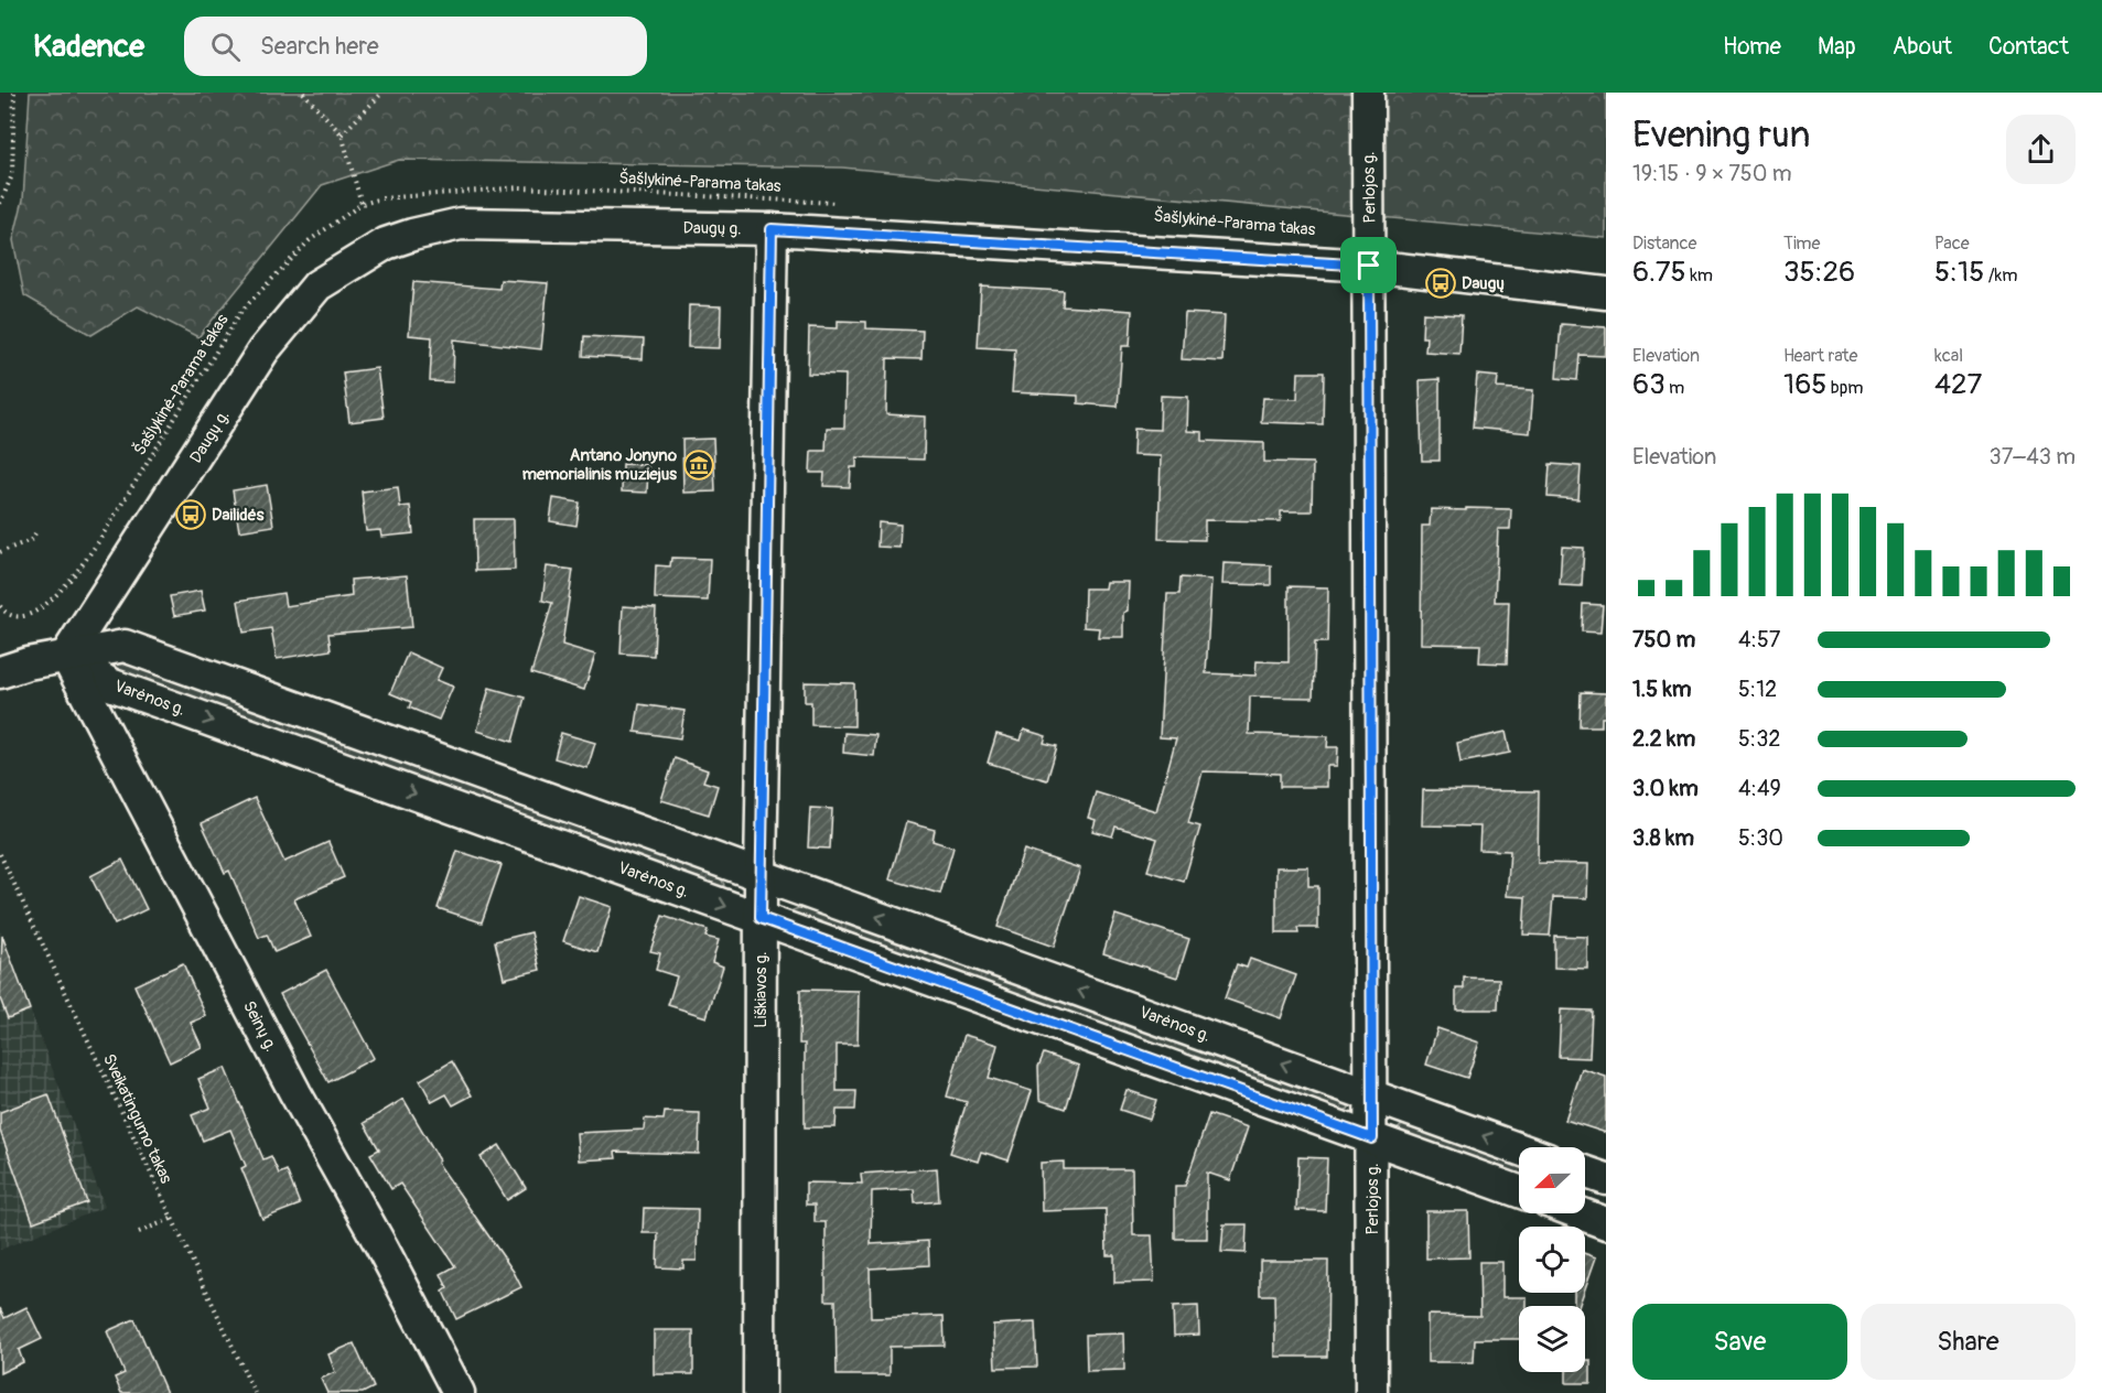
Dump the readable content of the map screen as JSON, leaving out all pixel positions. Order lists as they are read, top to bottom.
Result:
{
  "streets": {
    "street": [
      "Perlojos g.",
      "Daugų g.",
      "Varėnos g.",
      "Liškiavos g.",
      "Seinų g."
    ],
    "path": ["Šašlykinė-Parama takas", "Sveikatingumo takas"]
  },
  "crossings": [
    ["Perlojos g.", "Daugų g."],
    ["Perlojos g.", "Varėnos g."],
    ["Daugų g.", "Varėnos g."],
    ["Daugų g.", "Liškiavos g."],
    ["Daugų g.", "Seinų g."],
    ["Varėnos g.", "Liškiavos g."],
    ["Varėnos g.", "Seinų g."]
  ],
  "places": {
    "bus stop": ["Daugų", "Dailidės"],
    "museum": ["Antano Jonyno memorialinis muziejus"]
  },
  "north": "left",
  "page": {
    "header": "Kadence",
    "search": "Search here",
    "nav": [
      "Home",
      "Map",
      "About",
      "Contact"
    ],
    "heading": ["Evening run", "19:15 · 9 × 750 m"],
    "stats": [
      ["Distance", "6.75 km"],
      ["Time", "35:26"],
      ["Pace", "5:15 /km"],
      ["Elevation", "63 m"],
      ["Heart rate", "165 bpm"],
      ["kcal", "427"]
    ],
    "chart": ["Elevation", "37–43 m"],
    "list": [
      {
        "name": "750 m",
        "note": "4:57"
      },
      {
        "name": "1.5 km",
        "note": "5:12"
      },
      {
        "name": "2.2 km",
        "note": "5:32"
      },
      {
        "name": "3.0 km",
        "note": "4:49"
      },
      {
        "name": "3.8 km",
        "note": "5:30"
      }
    ],
    "buttons": ["Save", "Share"]
  }
}
